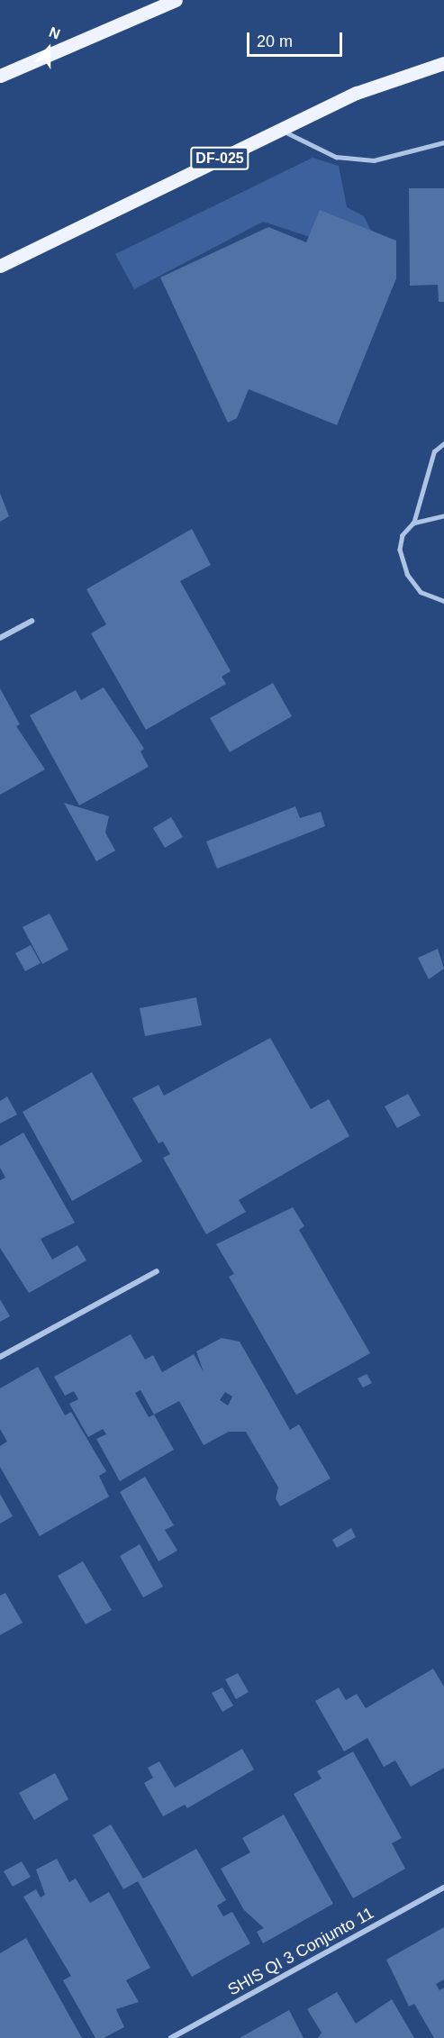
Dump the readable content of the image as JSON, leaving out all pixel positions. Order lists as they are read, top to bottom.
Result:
{
  "streets": {
    "main road": ["DF-025"],
    "street": ["SHIS QI 3 Conjunto 11"]
  },
  "scale_bar": "20 m",
  "north": "top"
}
